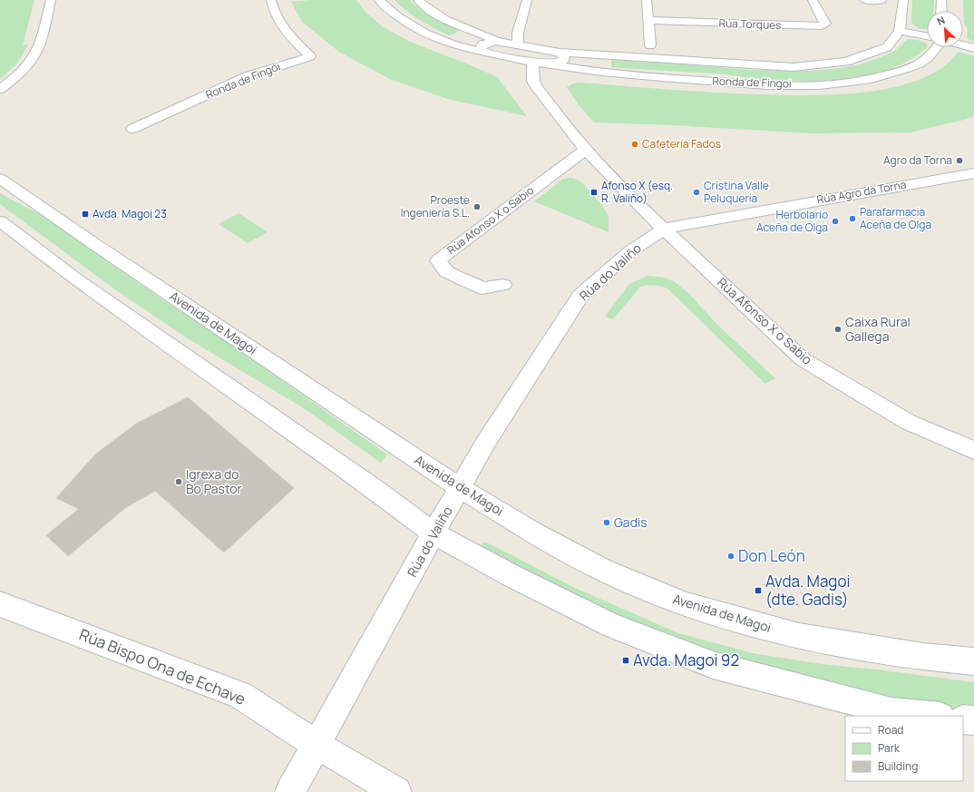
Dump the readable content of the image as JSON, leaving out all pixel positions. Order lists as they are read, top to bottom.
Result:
{
  "streets": {
    "street": [
      "Rúa Torques",
      "Ronda de Fingoi",
      "Rúa Agro da Torna",
      "Rúa Afonso X o Sabio",
      "Rúa do Valiño",
      "Avenida de Magoi",
      "Rúa Bispo Ona de Echave"
    ]
  },
  "crossings": [
    ["Ronda de Fingoi", "Rúa Afonso X o Sabio"],
    ["Rúa Agro da Torna", "Rúa Afonso X o Sabio"],
    ["Rúa Agro da Torna", "Rúa do Valiño"],
    ["Rúa Afonso X o Sabio", "Rúa do Valiño"],
    ["Rúa do Valiño", "Avenida de Magoi"],
    ["Rúa do Valiño", "Rúa Bispo Ona de Echave"]
  ],
  "places": {
    "other": [
      "Cafetería Fados",
      "Agro da Torna",
      "Cristina Valle Peluquería",
      "Proeste Ingeniería S.L.",
      "Parafarmacia Aceña de Olga",
      "Herbolario Aceña de Olga",
      "Caixa Rural Gallega",
      "Igrexa do Bo Pastor",
      "Gadis",
      "Don León"
    ],
    "transit": [
      "Afonso X (esq. R. Valiño)",
      "Avda. Magoi 23",
      "Avda. Magoi (dte. Gadis)",
      "Avda. Magoi 92"
    ]
  },
  "legend": ["Road", "Park", "Building"],
  "north": "top left"
}
